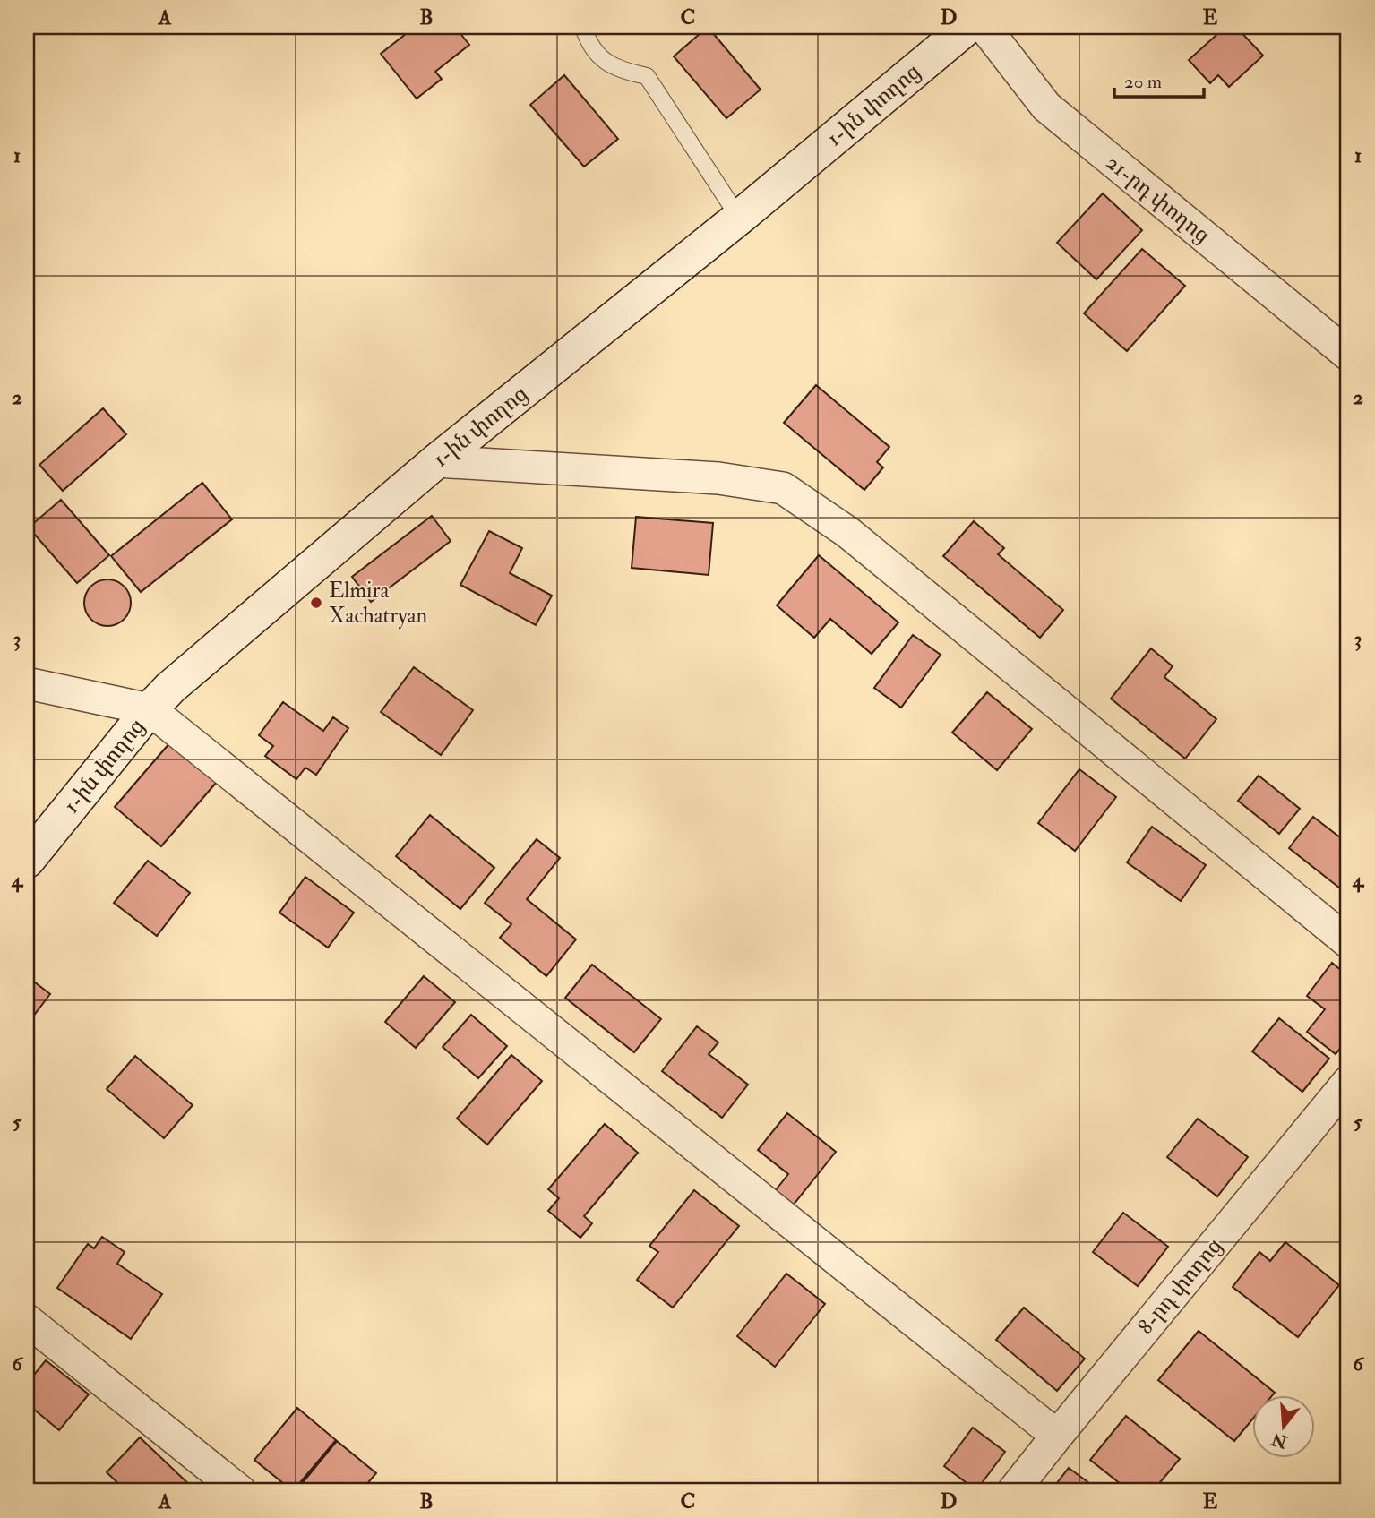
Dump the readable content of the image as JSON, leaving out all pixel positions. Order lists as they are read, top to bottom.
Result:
{
  "streets": {
    "main road": ["1-ին փողոց"],
    "street": ["21-րդ փողոց", "8-րդ փողոց"]
  },
  "places": ["Elmira Xachatryan"],
  "scale_bar": "20 m",
  "north": "bottom",
  "grid": {
    "columns": [
      "A",
      "B",
      "C",
      "D",
      "E"
    ],
    "rows": [
      "1",
      "2",
      "3",
      "4",
      "5",
      "6"
    ]
  }
}
